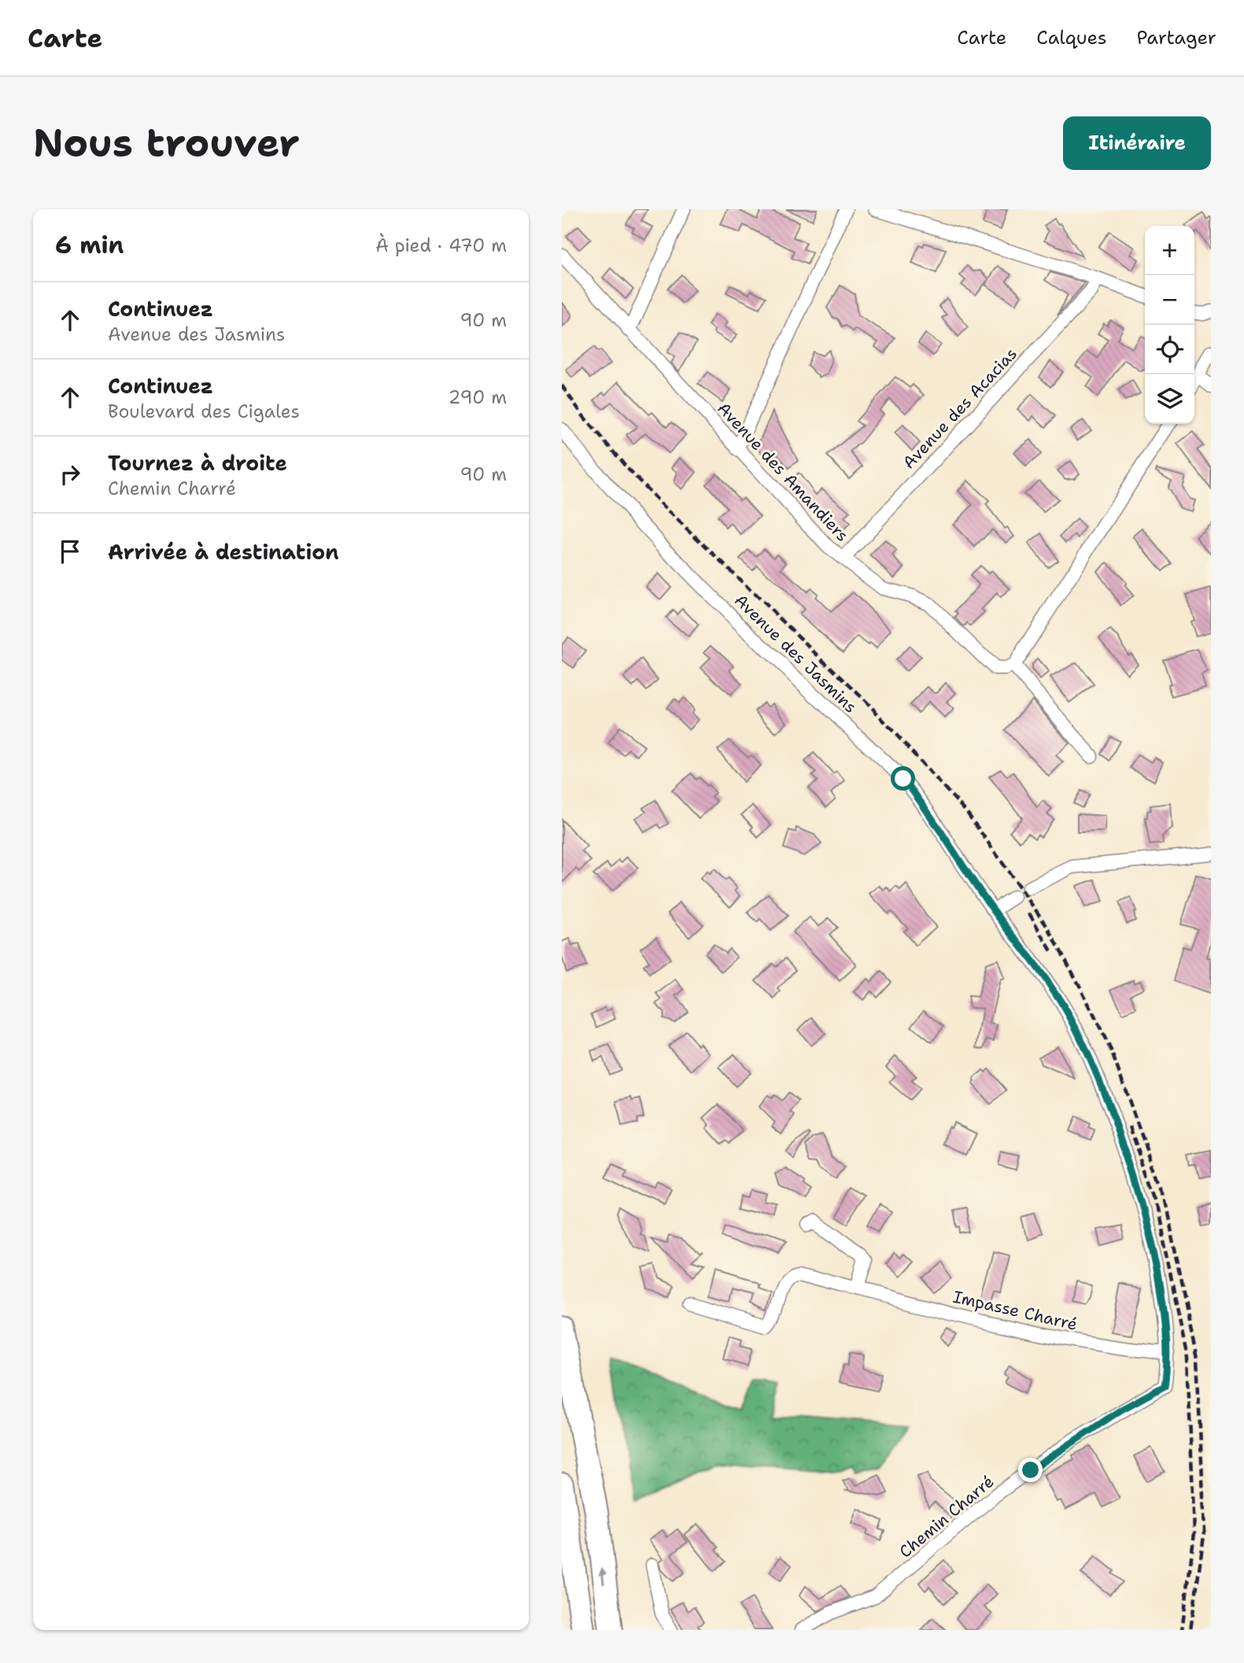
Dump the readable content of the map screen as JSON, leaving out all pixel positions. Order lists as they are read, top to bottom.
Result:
{
  "streets": {
    "street": [
      "Avenue des Acacias",
      "Avenue des Amandiers",
      "Avenue des Jasmins",
      "Impasse Charré",
      "Chemin Charré"
    ]
  },
  "crossings": [
    ["Avenue des Acacias", "Avenue des Amandiers"],
    ["Avenue des Jasmins", "Impasse Charré"],
    ["Avenue des Jasmins", "Chemin Charré"]
  ],
  "page": {
    "header": "Carte",
    "nav": ["Carte", "Calques", "Partager"],
    "buttons": "Itinéraire",
    "title": "Nous trouver",
    "heading": ["6 min", "À pied · 470 m"],
    "map_buttons": ["+", "−"],
    "list": [
      ["Continuez", "Avenue des Jasmins", "90 m"],
      ["Continuez", "Boulevard des Cigales", "290 m"],
      ["Tournez à droite", "Chemin Charré", "90 m"],
      "Arrivée à destination"
    ]
  }
}
